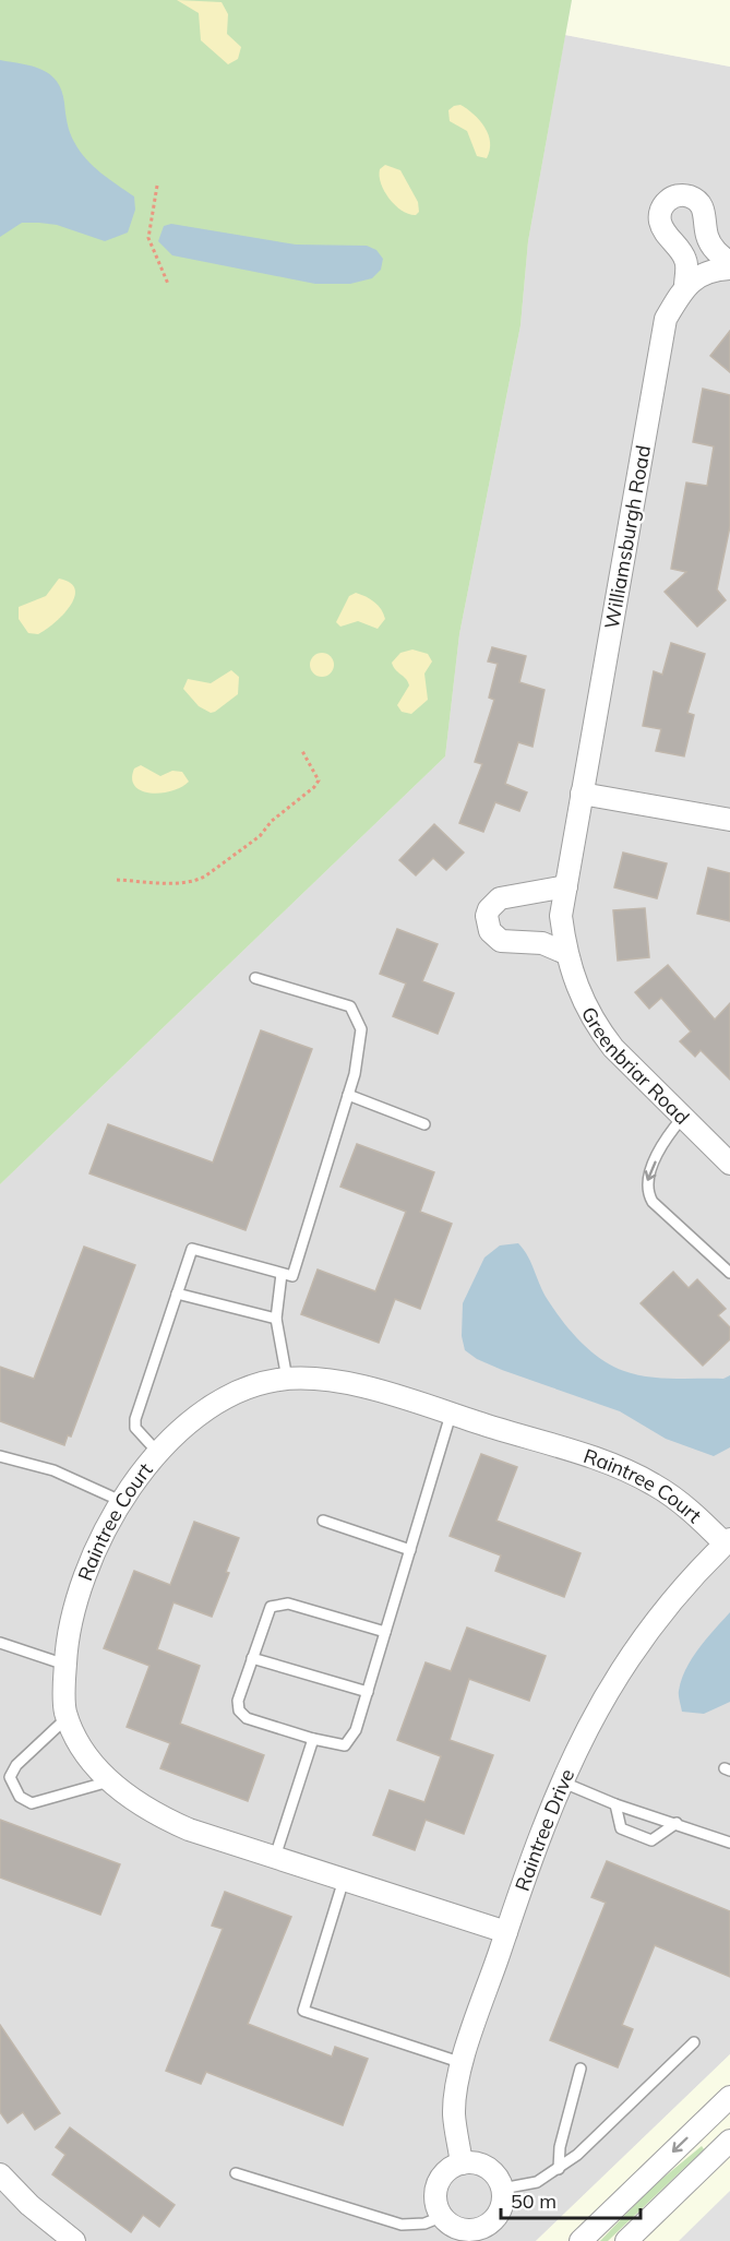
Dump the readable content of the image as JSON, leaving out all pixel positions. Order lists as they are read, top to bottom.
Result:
{
  "streets": {
    "street": [
      "Williamsburgh Road",
      "Greenbriar Road",
      "Raintree Court",
      "Raintree Drive"
    ]
  },
  "crossings": [
    ["Williamsburgh Road", "Greenbriar Road"],
    ["Raintree Court", "Raintree Drive"]
  ],
  "scale_bar": "50 m"
}
